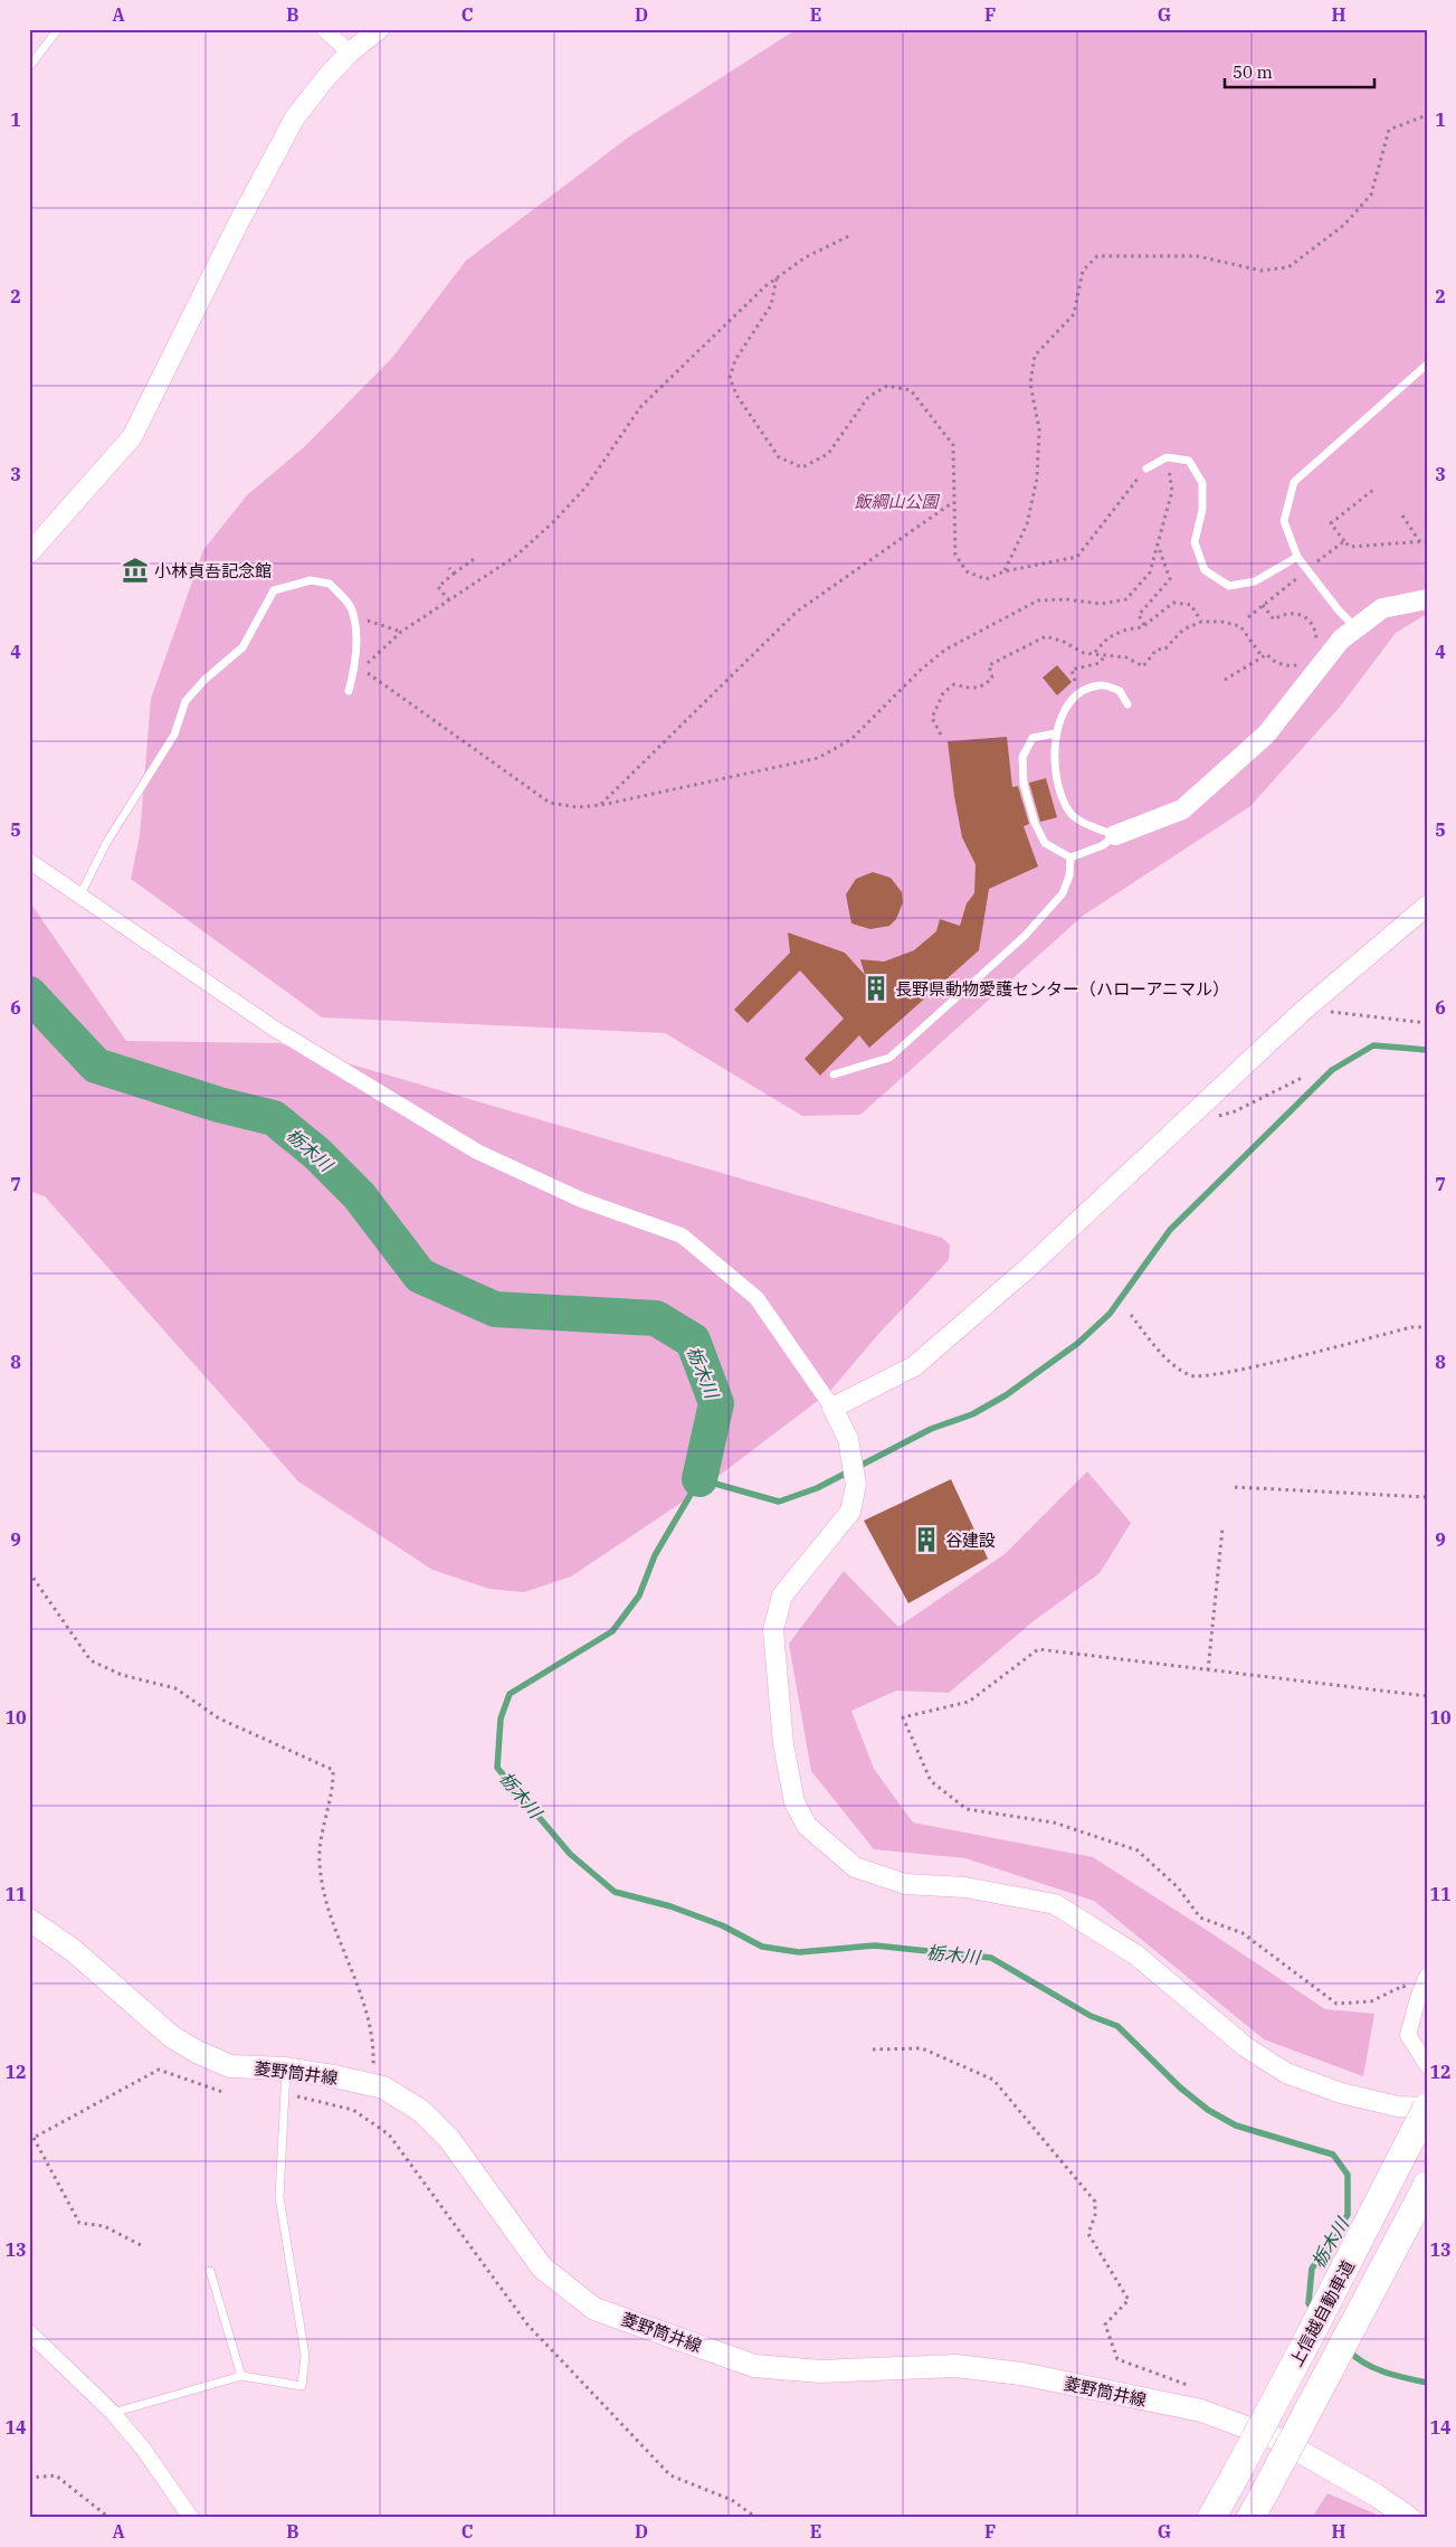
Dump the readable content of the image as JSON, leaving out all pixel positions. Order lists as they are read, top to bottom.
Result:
{
  "streets": {
    "highway": ["上信越自動車道"],
    "main road": ["菱野筒井線"]
  },
  "water": ["栃木川"],
  "parks": ["飯綱山公園"],
  "places": {
    "museum": ["小林貞吾記念館"],
    "building": ["長野県動物愛護センター（ハローアニマル）", "谷建設"]
  },
  "scale_bar": "50 m",
  "grid": {
    "columns": [
      "A",
      "B",
      "C",
      "D",
      "E",
      "F",
      "G",
      "H"
    ],
    "rows": [
      "1",
      "2",
      "3",
      "4",
      "5",
      "6",
      "7",
      "8",
      "9",
      "10",
      "11",
      "12",
      "13",
      "14"
    ]
  }
}
